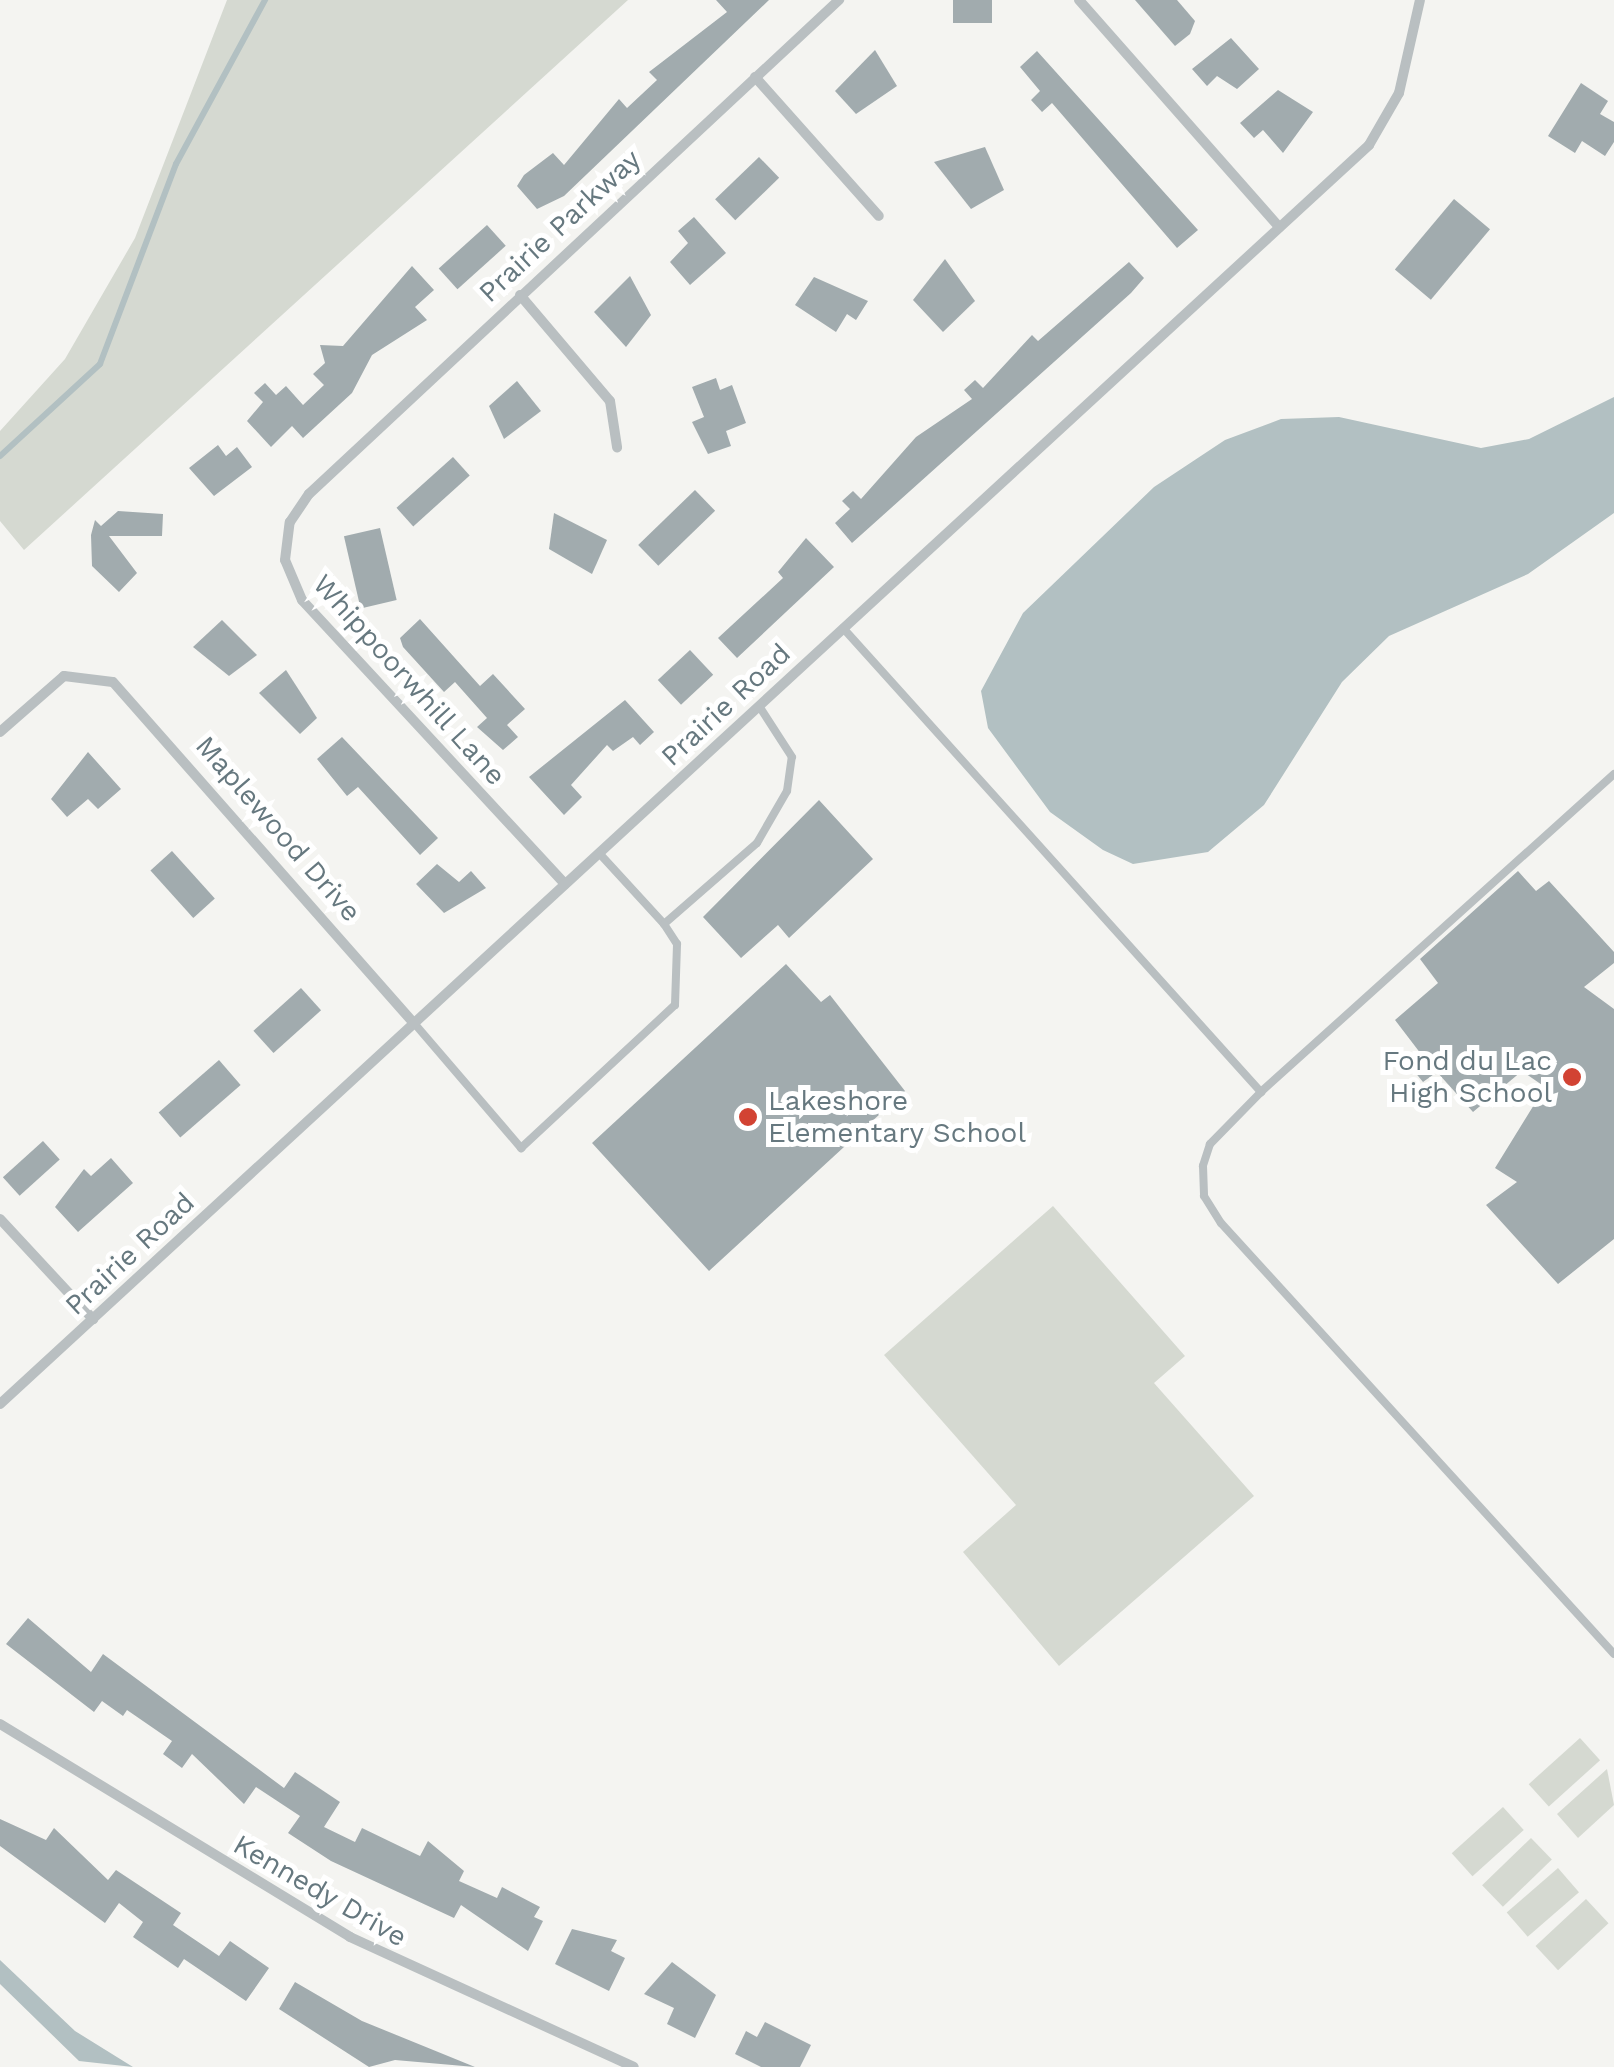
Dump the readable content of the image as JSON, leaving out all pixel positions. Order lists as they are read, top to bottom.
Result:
{
  "streets": {
    "street": [
      "Prairie Parkway",
      "Whippoorwhill Lane",
      "Prairie Road",
      "Maplewood Drive",
      "Kennedy Drive"
    ]
  },
  "crossings": [
    ["Prairie Parkway", "Whippoorwhill Lane"],
    ["Whippoorwhill Lane", "Prairie Road"],
    ["Prairie Road", "Maplewood Drive"]
  ],
  "places": ["Fond du Lac High School", "Lakeshore Elementary School"]
}
